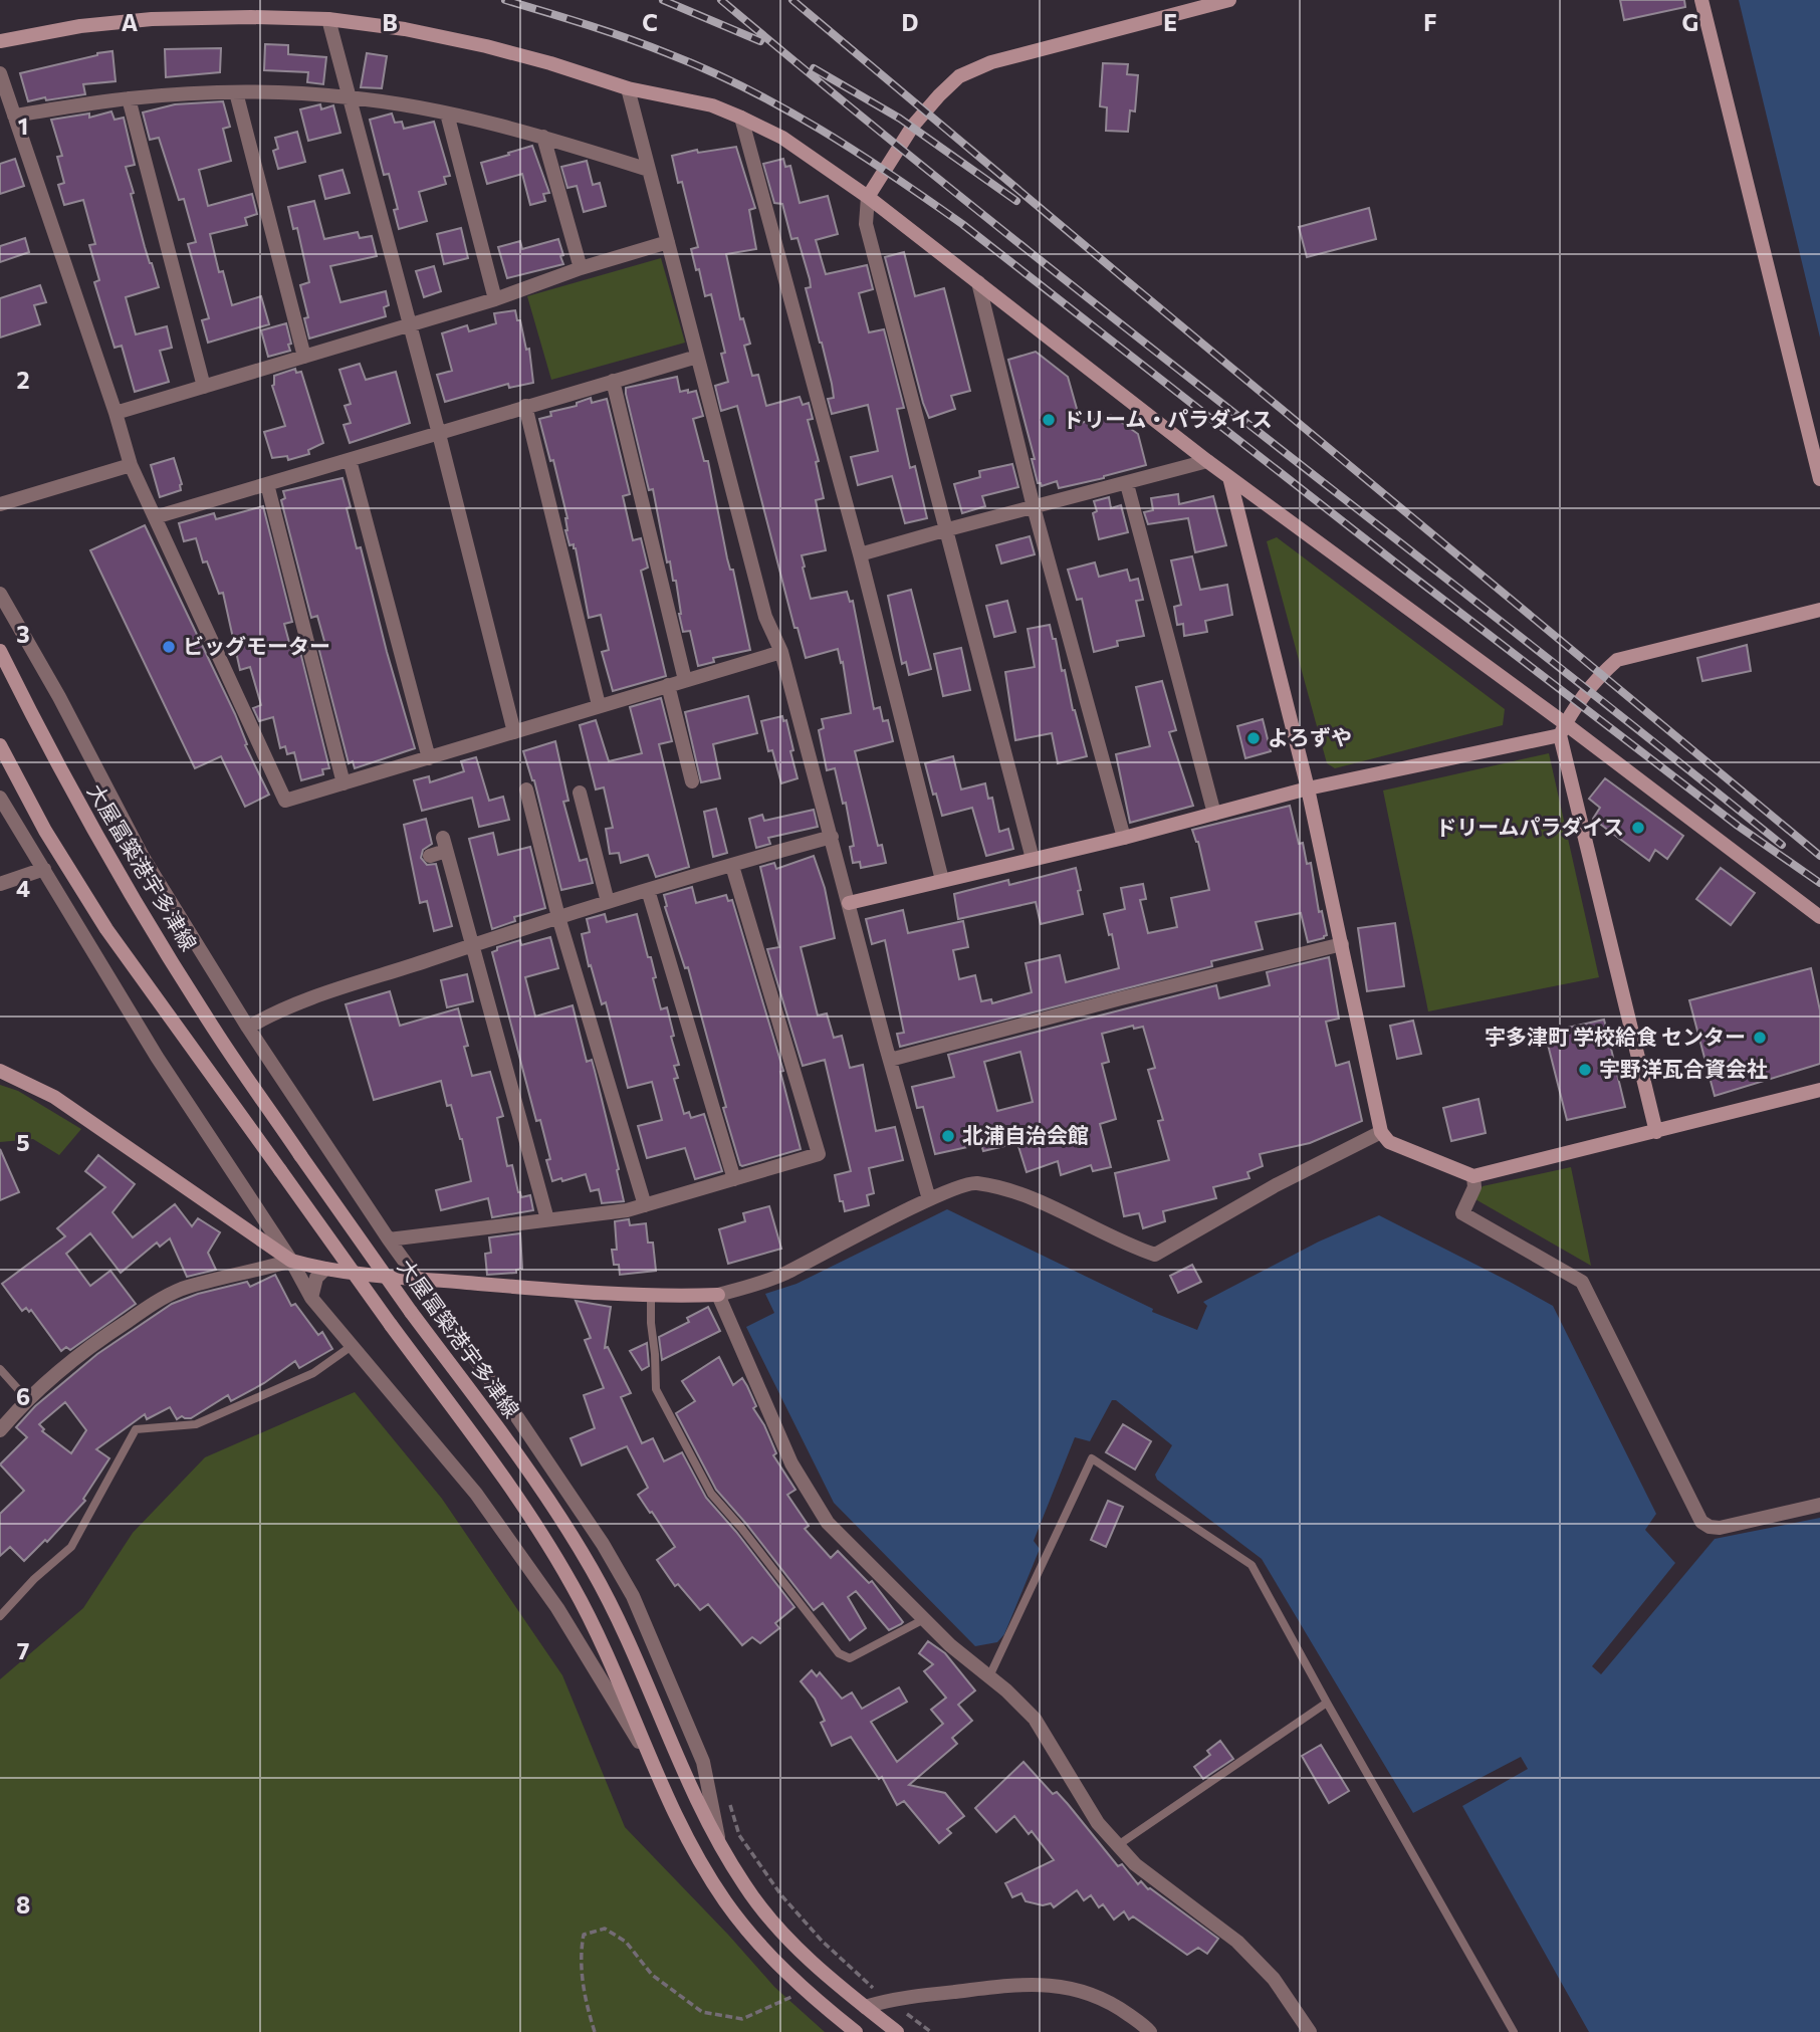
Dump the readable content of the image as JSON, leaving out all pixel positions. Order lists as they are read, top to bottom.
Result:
{
  "streets": {
    "street": ["大屋冨築港宇多津線"]
  },
  "places": [
    "ドリーム・パラダイス",
    "ビッグモーター",
    "よろずや",
    "ドリームパラダイス",
    "宇多津町 学校給食 センター",
    "宇野洋瓦合資会社",
    "北浦自治会館"
  ],
  "grid": {
    "columns": [
      "A",
      "B",
      "C",
      "D",
      "E",
      "F",
      "G"
    ],
    "rows": [
      "1",
      "2",
      "3",
      "4",
      "5",
      "6",
      "7",
      "8"
    ]
  }
}
